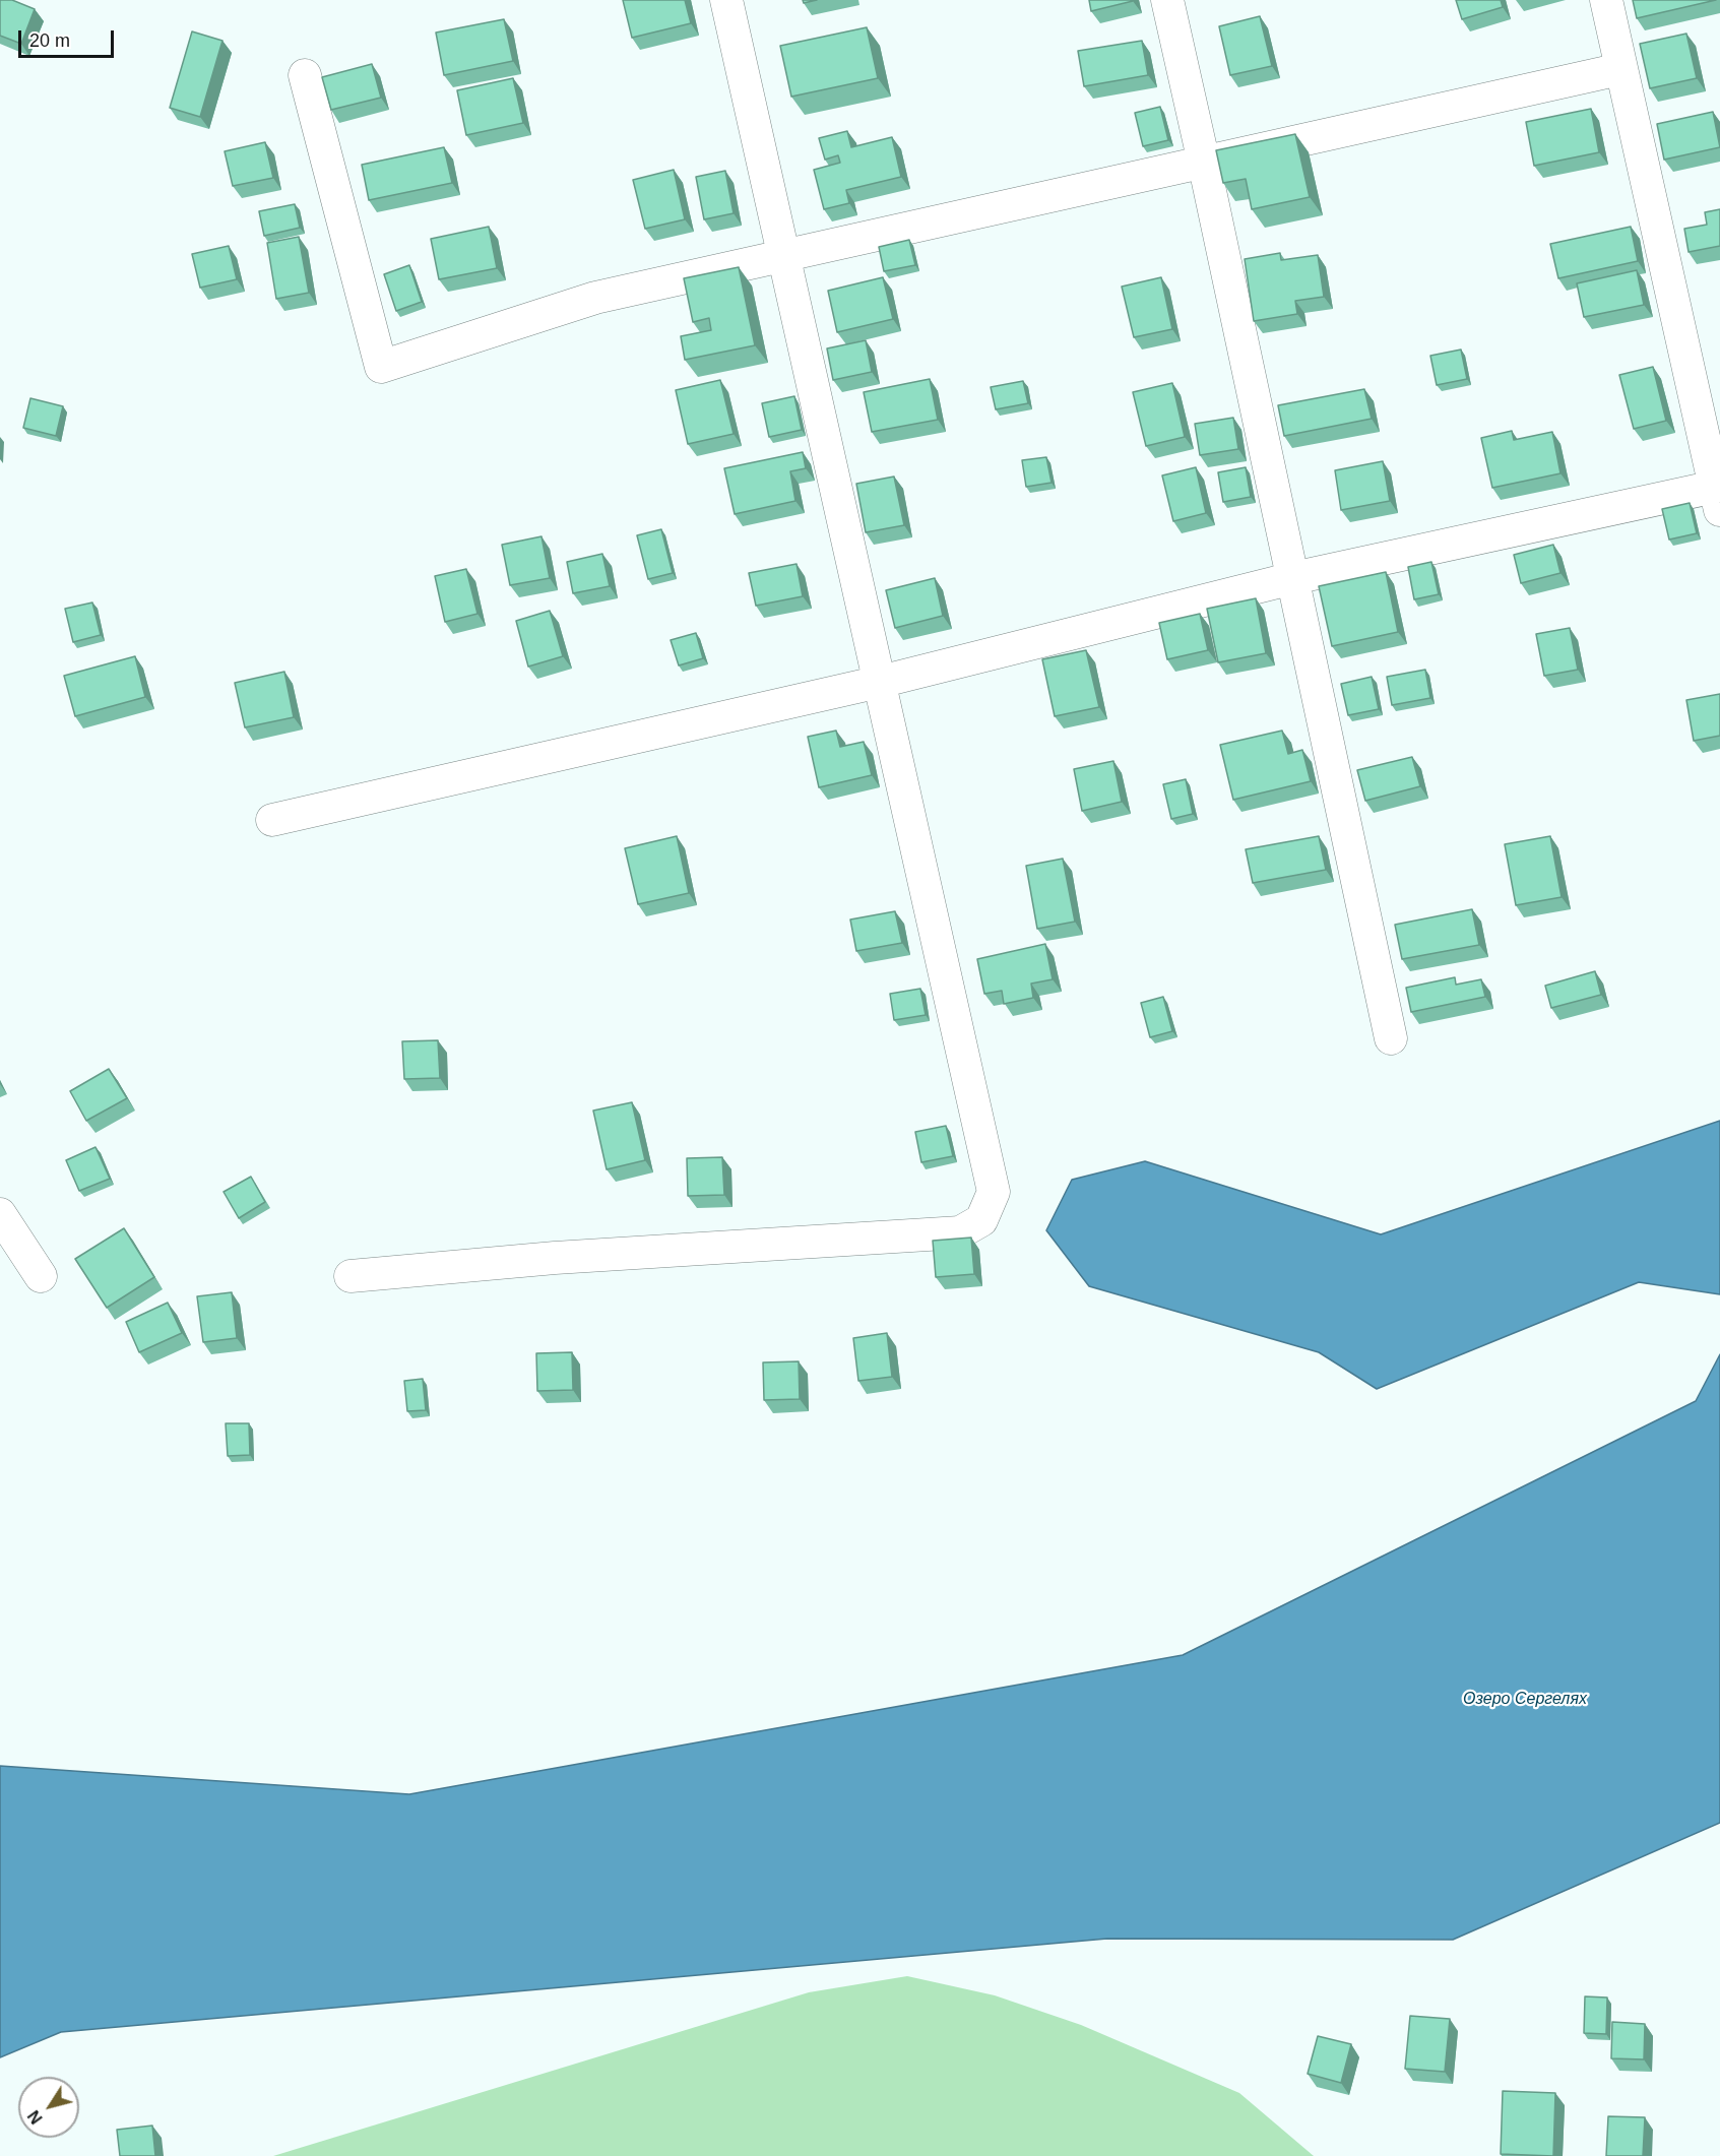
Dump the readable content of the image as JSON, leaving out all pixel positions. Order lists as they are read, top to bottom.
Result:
{
  "water": ["Озеро Сергелях"],
  "scale_bar": "20 m",
  "north": "bottom left"
}
